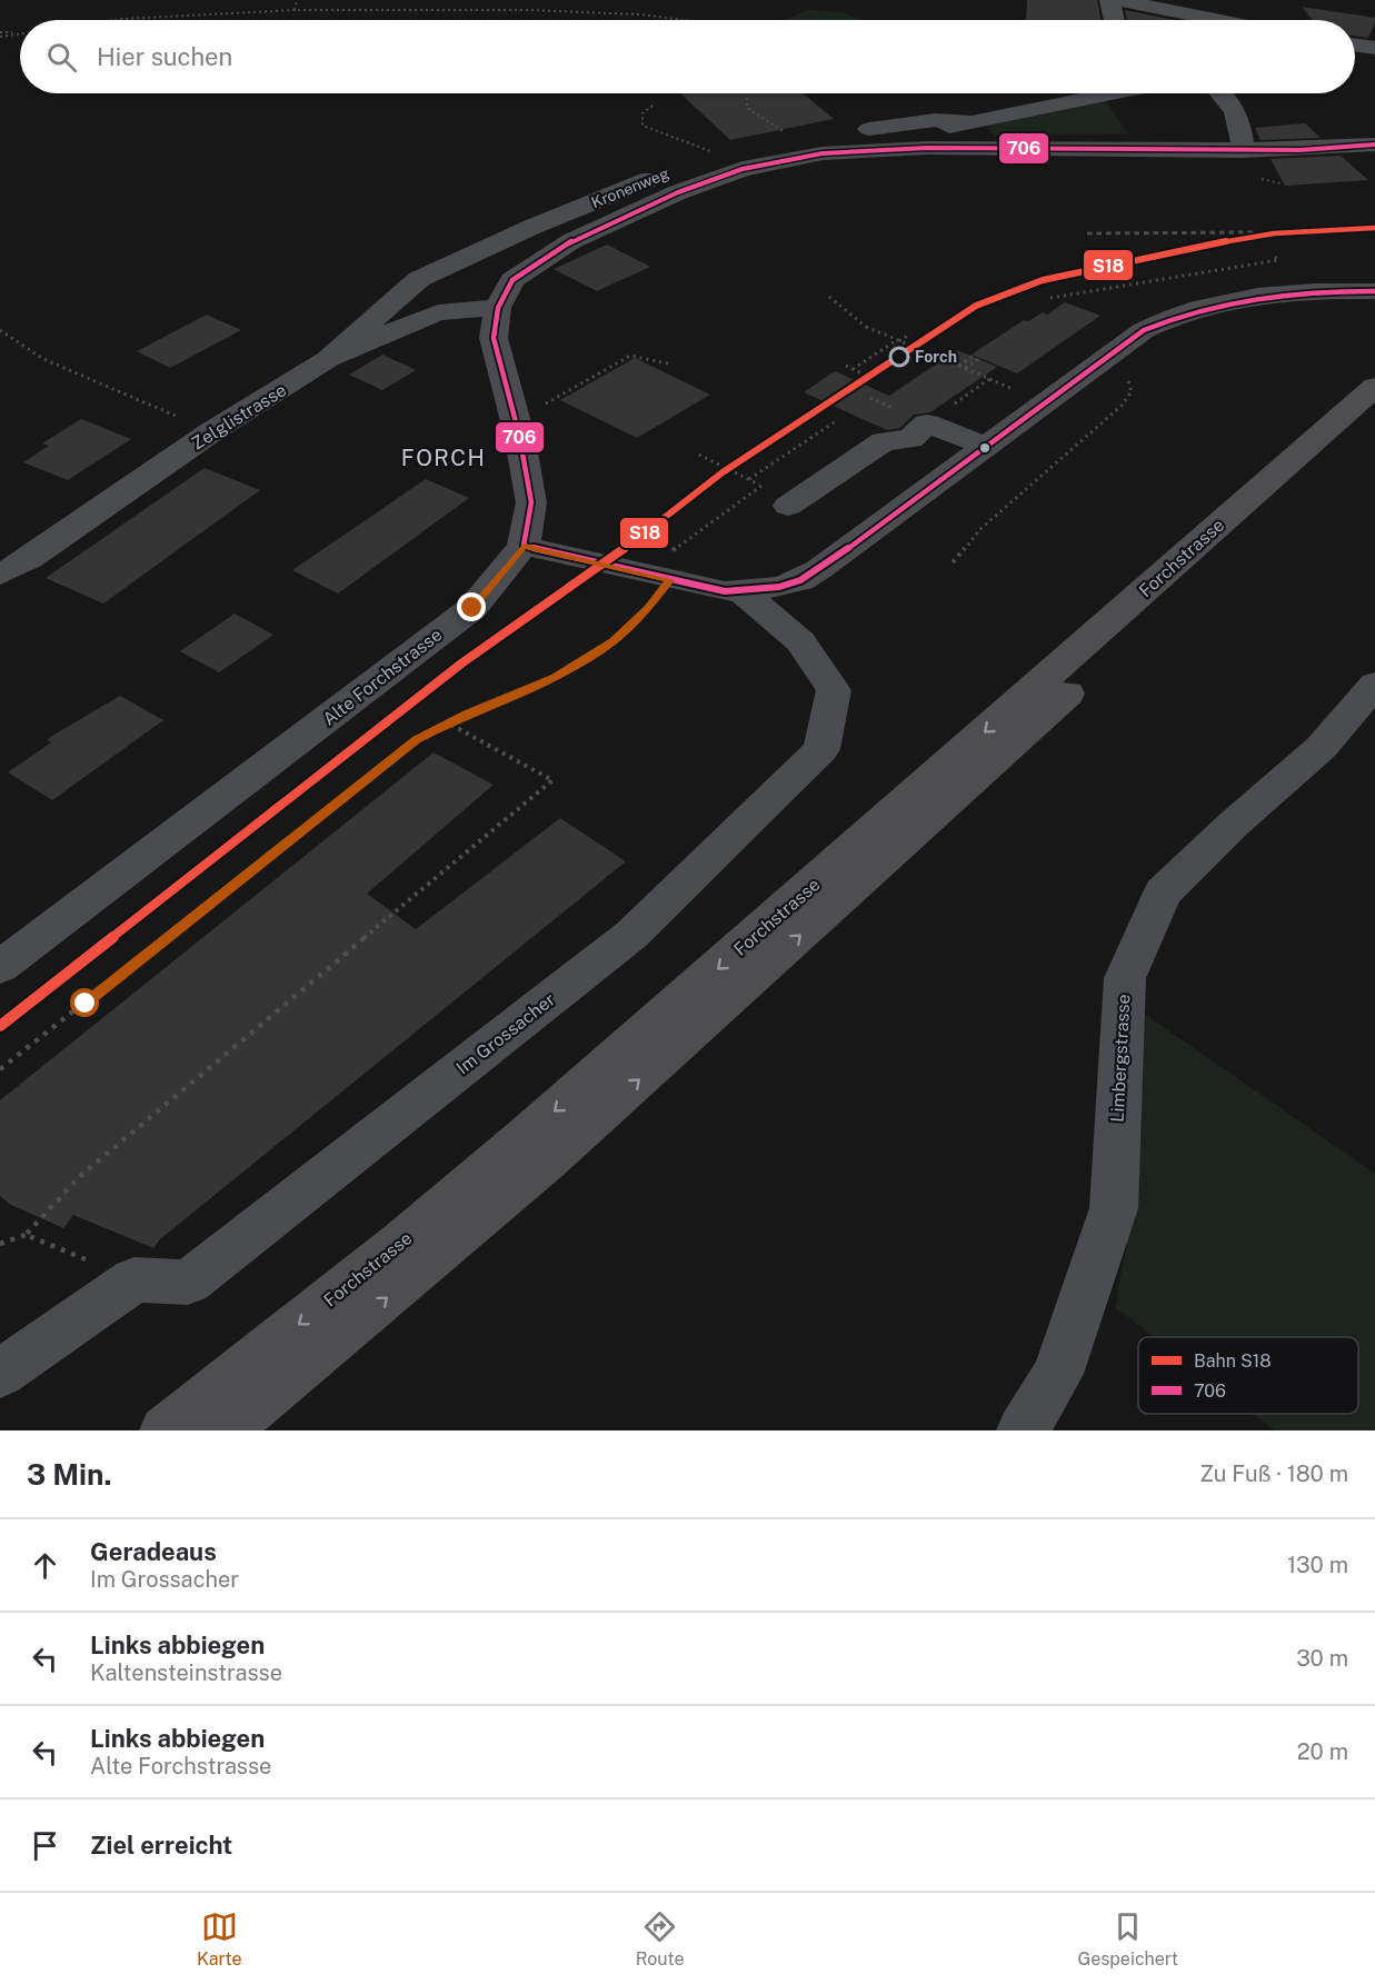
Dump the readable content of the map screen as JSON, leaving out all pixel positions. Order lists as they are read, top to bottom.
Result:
{
  "streets": {
    "highway": ["Forchstrasse"],
    "street": [
      "Kronenweg",
      "Zelglistrasse",
      "Alte Forchstrasse",
      "Im Grossacher",
      "Limbergstrasse"
    ]
  },
  "crossings": [
    ["Kronenweg", "Zelglistrasse"],
    ["Kronenweg", "Alte Forchstrasse"],
    ["Zelglistrasse", "Alte Forchstrasse"]
  ],
  "districts": ["FORCH"],
  "places": ["Forch"],
  "lines": ["transit line 706", "rail line S18"],
  "legend": ["Bahn S18", "706"],
  "page": {
    "search": "Hier suchen",
    "heading": ["3 Min.", "Zu Fuß · 180 m"],
    "list": [
      ["Geradeaus", "Im Grossacher", "130 m"],
      ["Links abbiegen", "Kaltensteinstrasse", "30 m"],
      ["Links abbiegen", "Alte Forchstrasse", "20 m"],
      "Ziel erreicht"
    ],
    "nav": ["Karte", "Route", "Gespeichert"]
  }
}
